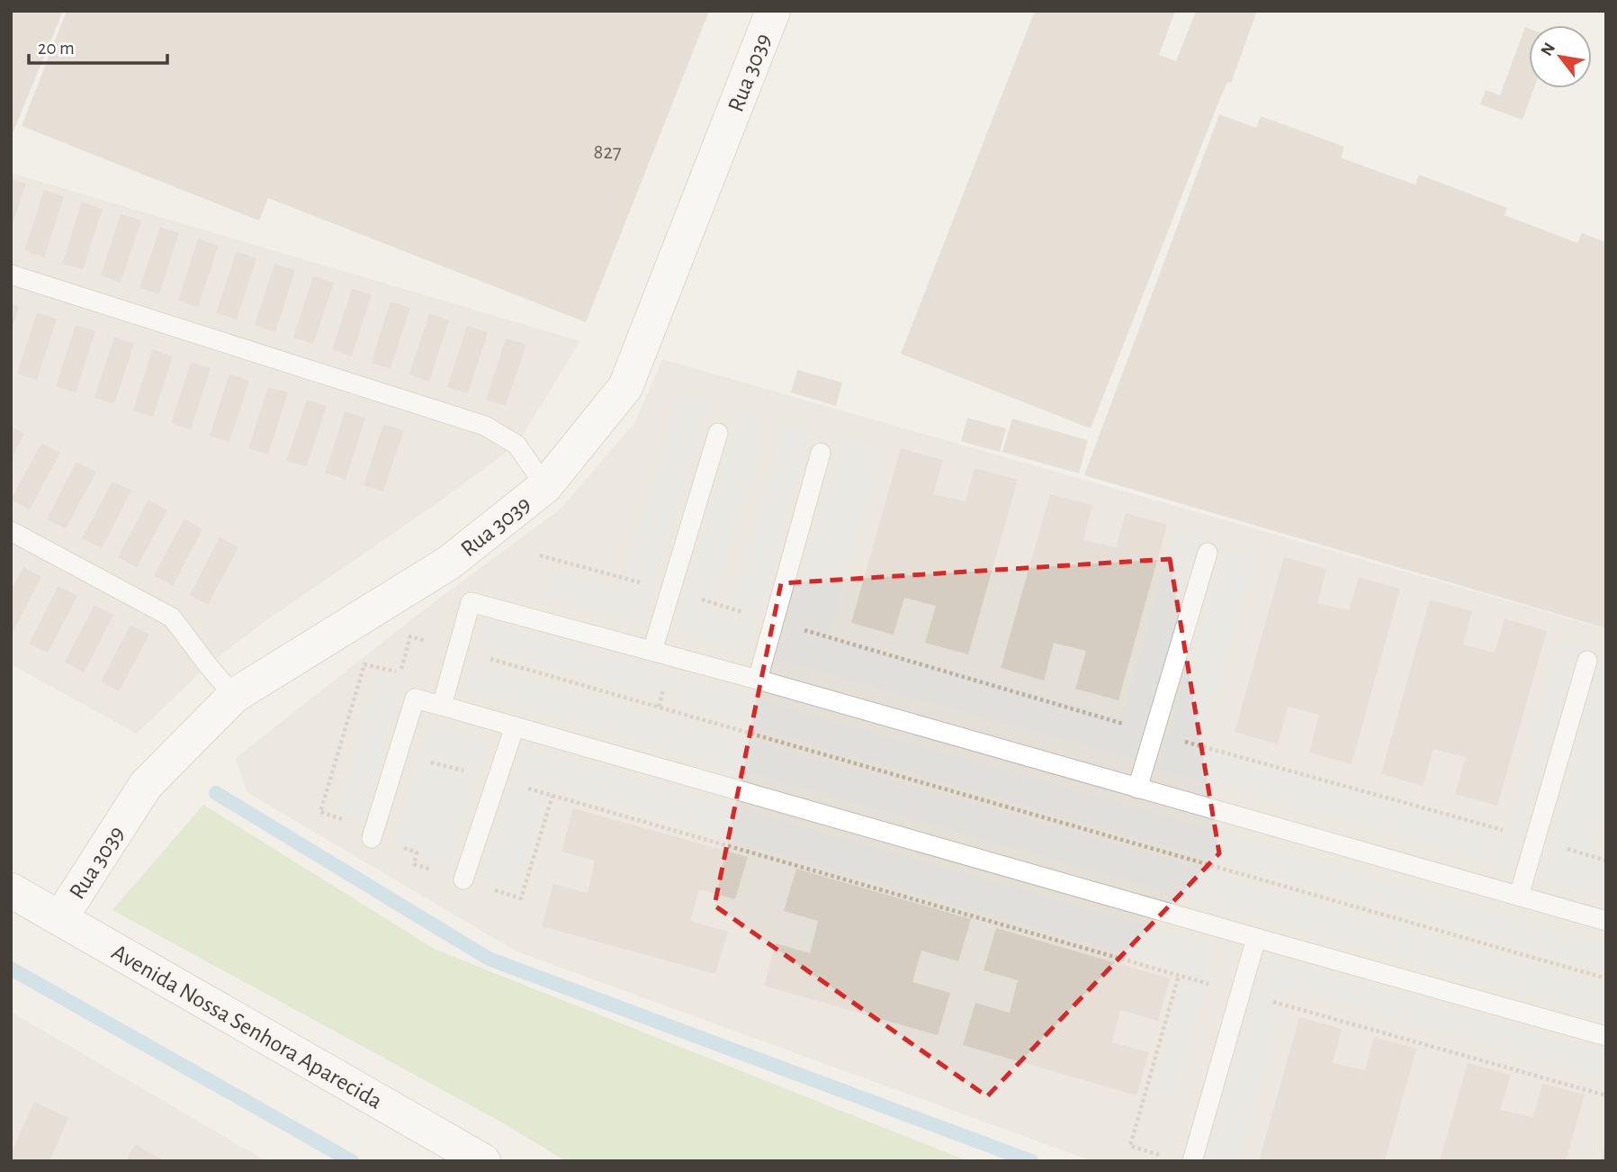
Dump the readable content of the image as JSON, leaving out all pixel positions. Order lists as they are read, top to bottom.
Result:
{
  "streets": {
    "street": ["Rua 3039", "Avenida Nossa Senhora Aparecida"]
  },
  "crossings": [
    ["Rua 3039", "Avenida Nossa Senhora Aparecida"]
  ],
  "house_numbers": ["827"],
  "scale_bar": "20 m",
  "north": "top left"
}
